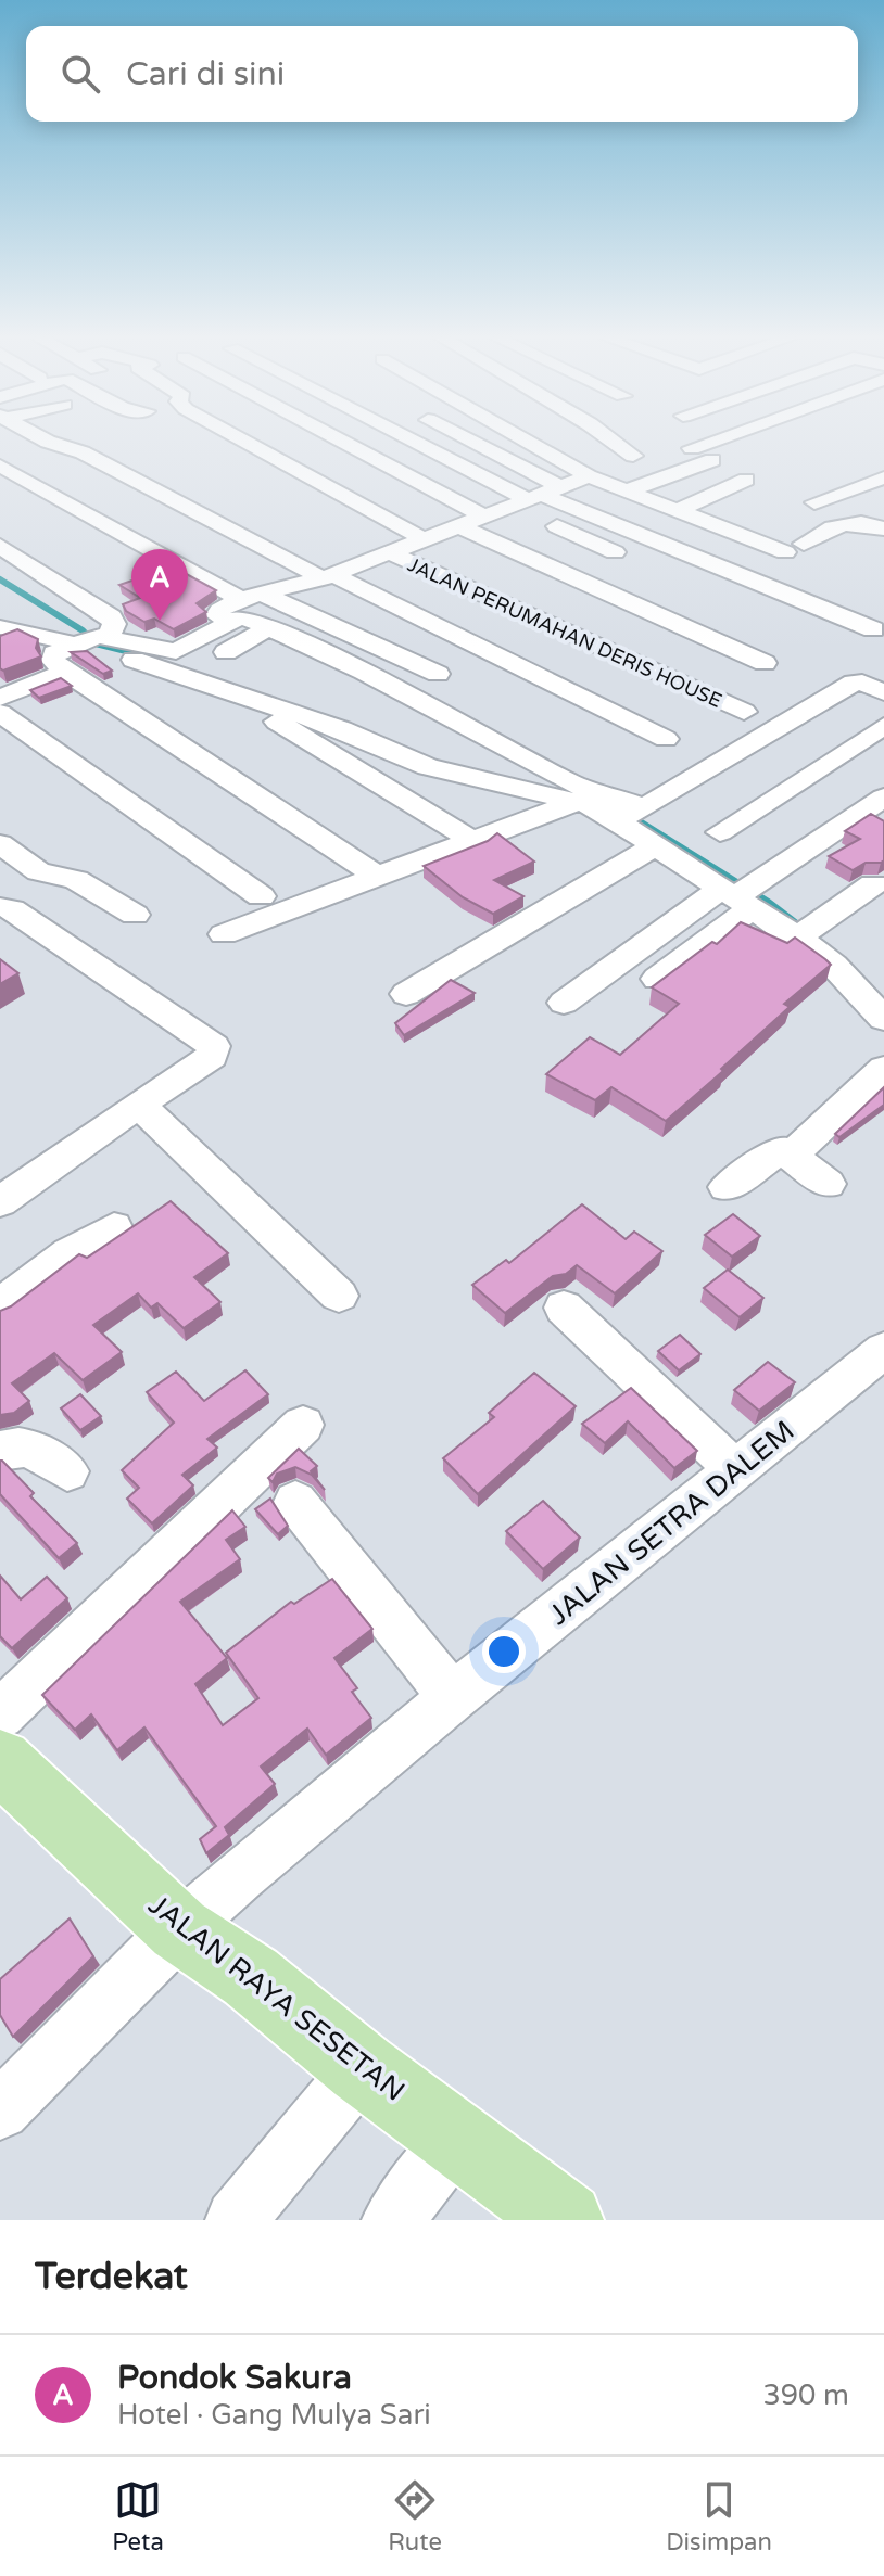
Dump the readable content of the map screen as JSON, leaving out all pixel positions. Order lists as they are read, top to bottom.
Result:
{
  "streets": {
    "main road": ["JALAN RAYA SESETAN"],
    "street": ["JALAN PERUMAHAN DERIS HOUSE", "JALAN SETRA DALEM"]
  },
  "crossings": [
    ["JALAN SETRA DALEM", "JALAN RAYA SESETAN"]
  ],
  "page": {
    "search": "Cari di sini",
    "pins": "A",
    "heading": "Terdekat",
    "list": [
      {
        "mark": "A",
        "name": "Pondok Sakura",
        "note": "Hotel · Gang Mulya Sari",
        "value": "390 m"
      }
    ],
    "nav": ["Peta", "Rute", "Disimpan"]
  }
}
